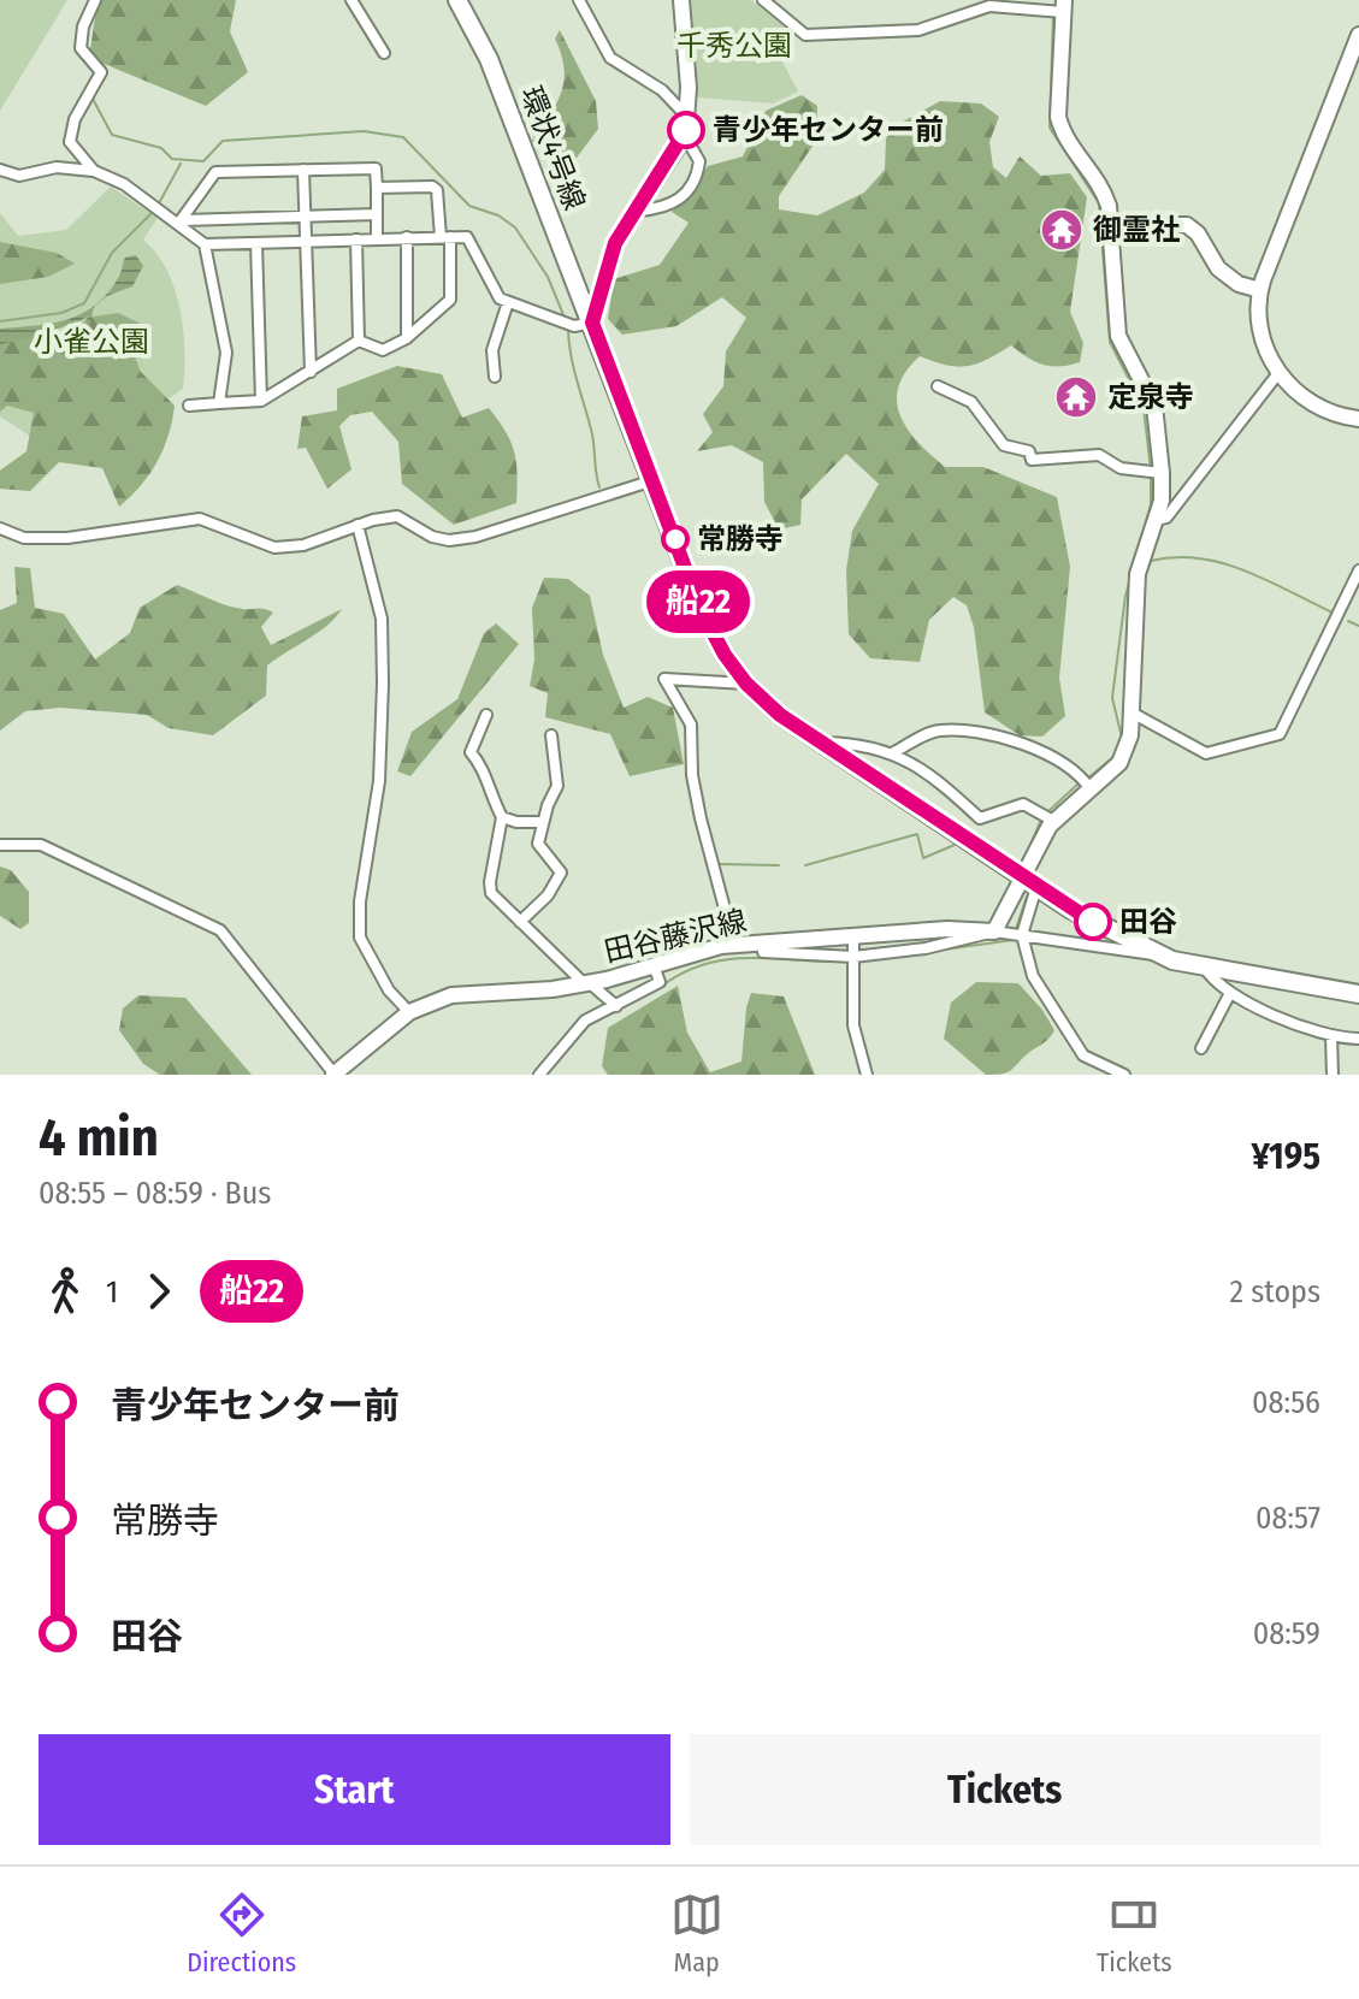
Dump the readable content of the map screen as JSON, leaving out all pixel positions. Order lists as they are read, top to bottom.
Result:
{
  "streets": {
    "main road": ["環状4号線"],
    "street": ["田谷藤沢線"]
  },
  "parks": ["千秀公園", "小雀公園"],
  "places": {
    "other": ["青少年センター前", "常勝寺", "田谷"],
    "temple": ["御霊社", "定泉寺"]
  },
  "lines": ["bus line 船22"],
  "page": {
    "on_map": "船22",
    "heading": ["4 min", "08:55 – 08:59 · Bus", "¥195"],
    "legs": ["1", "船22", "2 stops"],
    "list": [
      {
        "name": "青少年センター前",
        "value": "08:56"
      },
      {
        "name": "常勝寺",
        "value": "08:57"
      },
      {
        "name": "田谷",
        "value": "08:59"
      }
    ],
    "buttons": ["Start", "Tickets"],
    "tabs": ["Directions", "Map", "Tickets"]
  }
}
